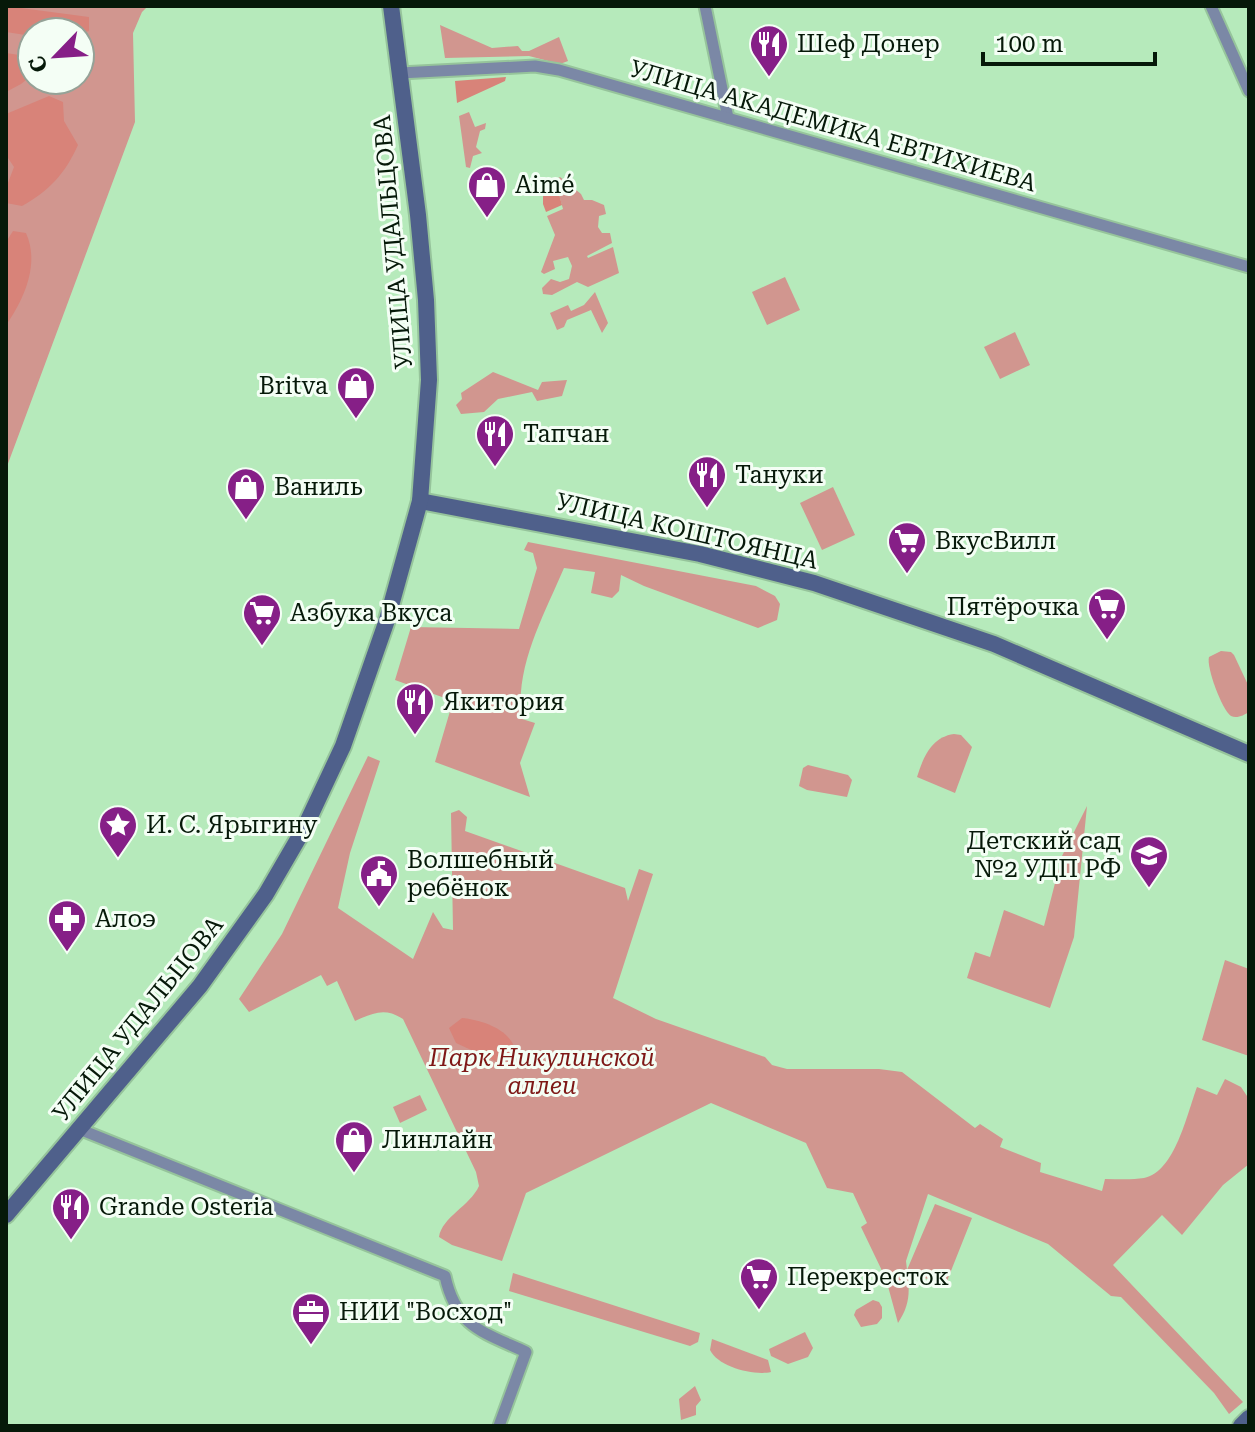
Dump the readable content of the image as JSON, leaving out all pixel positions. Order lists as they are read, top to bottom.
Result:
{
  "streets": {
    "street": ["УЛИЦА АКАДЕМИКА ЕВТИХИЕВА", "УЛИЦА УДАЛЬЦОВА", "УЛИЦА КОШТОЯНЦА"]
  },
  "crossings": [
    ["УЛИЦА АКАДЕМИКА ЕВТИХИЕВА", "УЛИЦА УДАЛЬЦОВА"],
    ["УЛИЦА УДАЛЬЦОВА", "УЛИЦА КОШТОЯНЦА"]
  ],
  "parks": ["Парк Никулинской аллеи"],
  "places": {
    "restaurant": [
      "Шеф Донер",
      "Тапчан",
      "Тануки",
      "Якитория",
      "Grande Osteria"
    ],
    "shop": [
      "Aimé",
      "Britva",
      "Ваниль",
      "Линлайн"
    ],
    "supermarket": [
      "ВкусВилл",
      "Пятёрочка",
      "Азбука Вкуса",
      "Перекресток"
    ],
    "place": ["И. С. Ярыгину"],
    "school or university": ["Детский сад №2 УДП РФ"],
    "public building": ["Волшебный ребёнок"],
    "pharmacy": ["Алоэ"],
    "office": ["НИИ \"Восход\""]
  },
  "scale_bar": "100 m",
  "north": "bottom left"
}
